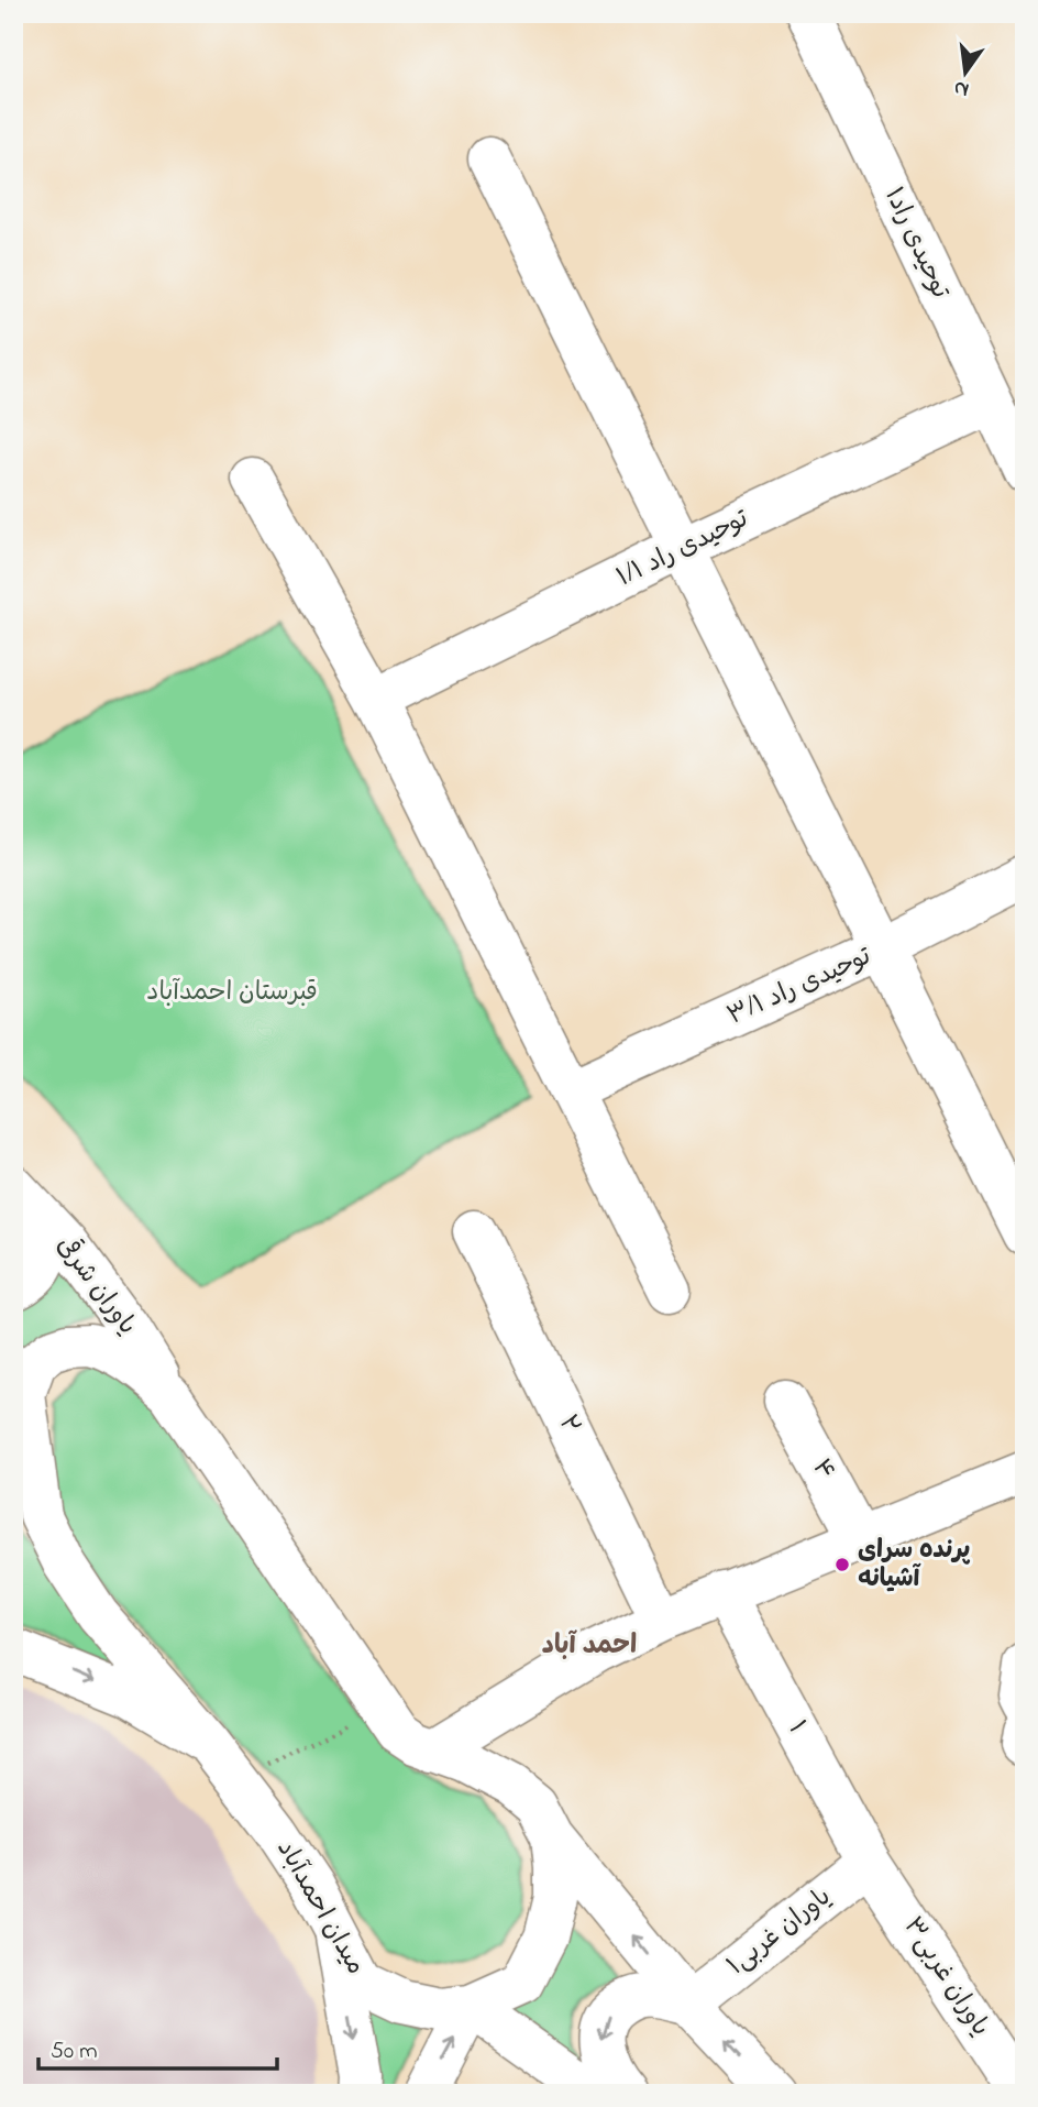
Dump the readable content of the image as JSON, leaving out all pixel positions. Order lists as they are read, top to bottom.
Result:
{
  "streets": {
    "street": [
      "توحیدی راد۱",
      "۱/۱ توحیدی راد",
      "۳/۱ توحیدی راد",
      "یاوران شرقی",
      "۲",
      "۴",
      "۱",
      "میدان احمدآباد",
      "یاوران غربی۱",
      "یاوران غربی۳"
    ]
  },
  "crossings": [
    ["توحیدی راد۱", "۱/۱ توحیدی راد"],
    ["یاوران شرقی", "میدان احمدآباد"],
    ["۱", "یاوران غربی۱"],
    ["۱", "یاوران غربی۳"],
    ["یاوران غربی۱", "یاوران غربی۳"]
  ],
  "districts": ["احمد آباد"],
  "parks": ["قبرستان احمدآباد"],
  "places": ["پرنده سرای آشیانه"],
  "scale_bar": "50 m",
  "north": "bottom"
}
